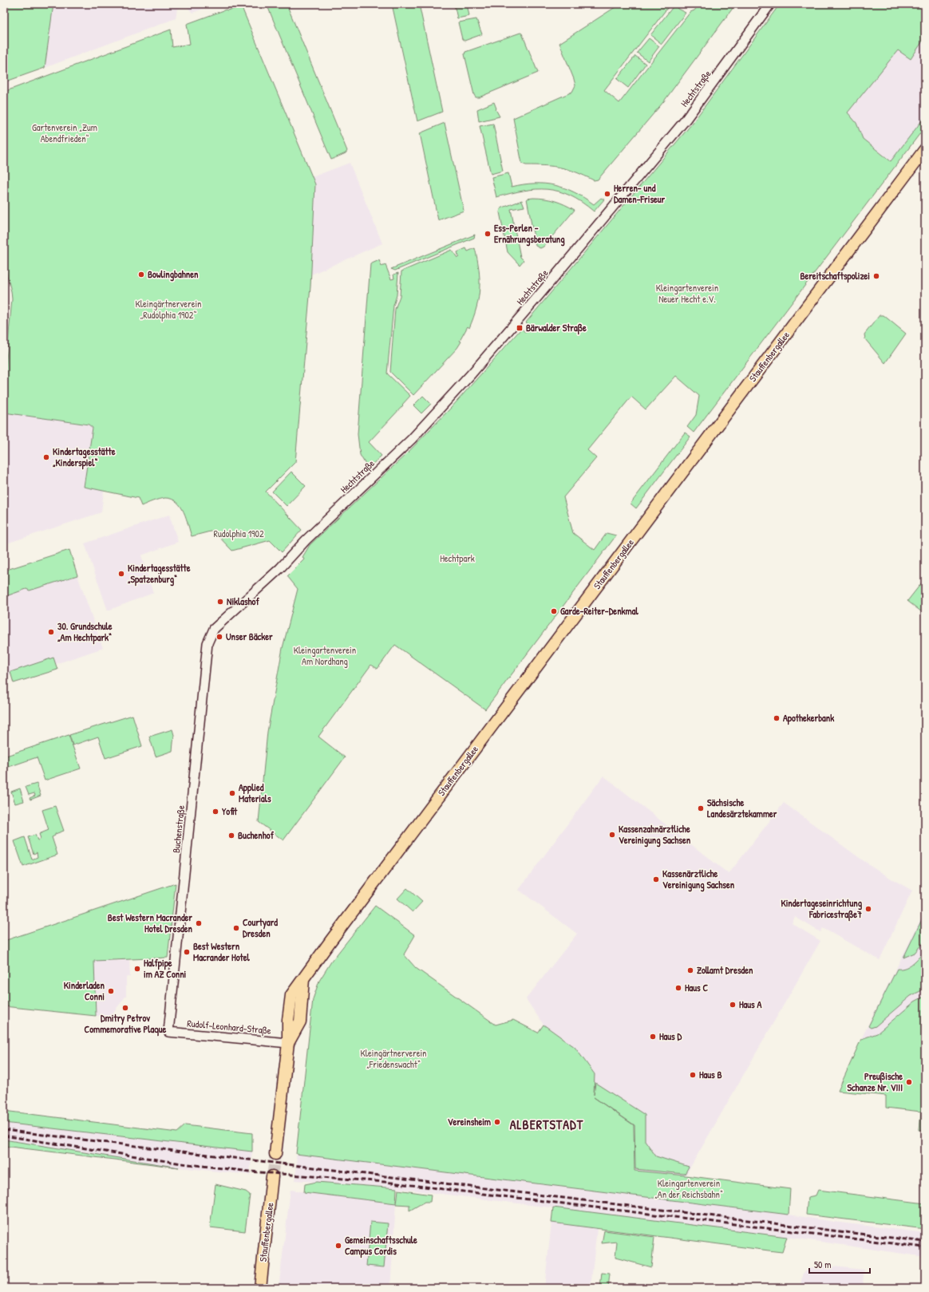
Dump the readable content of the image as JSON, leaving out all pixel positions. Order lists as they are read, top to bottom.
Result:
{
  "streets": {
    "main road": ["Stauffenbergallee"],
    "street": ["Hechtstraße", "Buchenstraße", "Rudolf-Leonhard-Straße"]
  },
  "crossings": [
    ["Hechtstraße", "Buchenstraße"],
    ["Stauffenbergallee", "Rudolf-Leonhard-Straße"],
    ["Buchenstraße", "Rudolf-Leonhard-Straße"]
  ],
  "districts": ["ALBERTSTADT"],
  "parks": [
    "Gartenverein „Zum Abendfrieden“",
    "Kleingartenverein Neuer Hecht e.V.",
    "Kleingärtnerverein „Rudolphia 1902“",
    "Rudolphia 1902",
    "Hechtpark",
    "Kleingartenverein Am Nordhang",
    "Kleingärtnerverein „Friedenswacht“",
    "Kleingartenverein „An der Reichsbahn“"
  ],
  "places": {
    "other": [
      "Herren- und Damen-Friseur",
      "Ess-Perlen - Ernährungsberatung",
      "Bowlingbahnen",
      "Bereitschaftspolizei",
      "Kindertagesstätte „Kinderspiel“",
      "Kindertagesstätte „Spatzenburg“",
      "Niklashof",
      "Garde-Reiter-Denkmal",
      "30. Grundschule „Am Hechtpark“",
      "Unser Bäcker",
      "Apothekerbank",
      "Applied Materials",
      "Sächsische Landesärztekammer",
      "Yofit",
      "Kassenzahnärztliche Vereinigung Sachsen",
      "Buchenhof",
      "Kassenärztliche Vereinigung Sachsen",
      "Kindertageseinrichtung Fabricestraße7",
      "Best Western Macrander Hotel Dresden",
      "Courtyard Dresden",
      "Best Western Macrander Hotel",
      "Halfpipe im AZ Conni",
      "Zollamt Dresden",
      "Haus C",
      "Kinderladen Conni",
      "Haus A",
      "Dmitry Petrov Commemorative Plaque",
      "Haus D",
      "Haus B",
      "Preußische Schanze Nr. VIII",
      "Vereinsheim",
      "Gemeinschaftsschule Campus Cordis"
    ],
    "transit": ["Bärwalder Straße"]
  },
  "scale_bar": "50 m"
}
